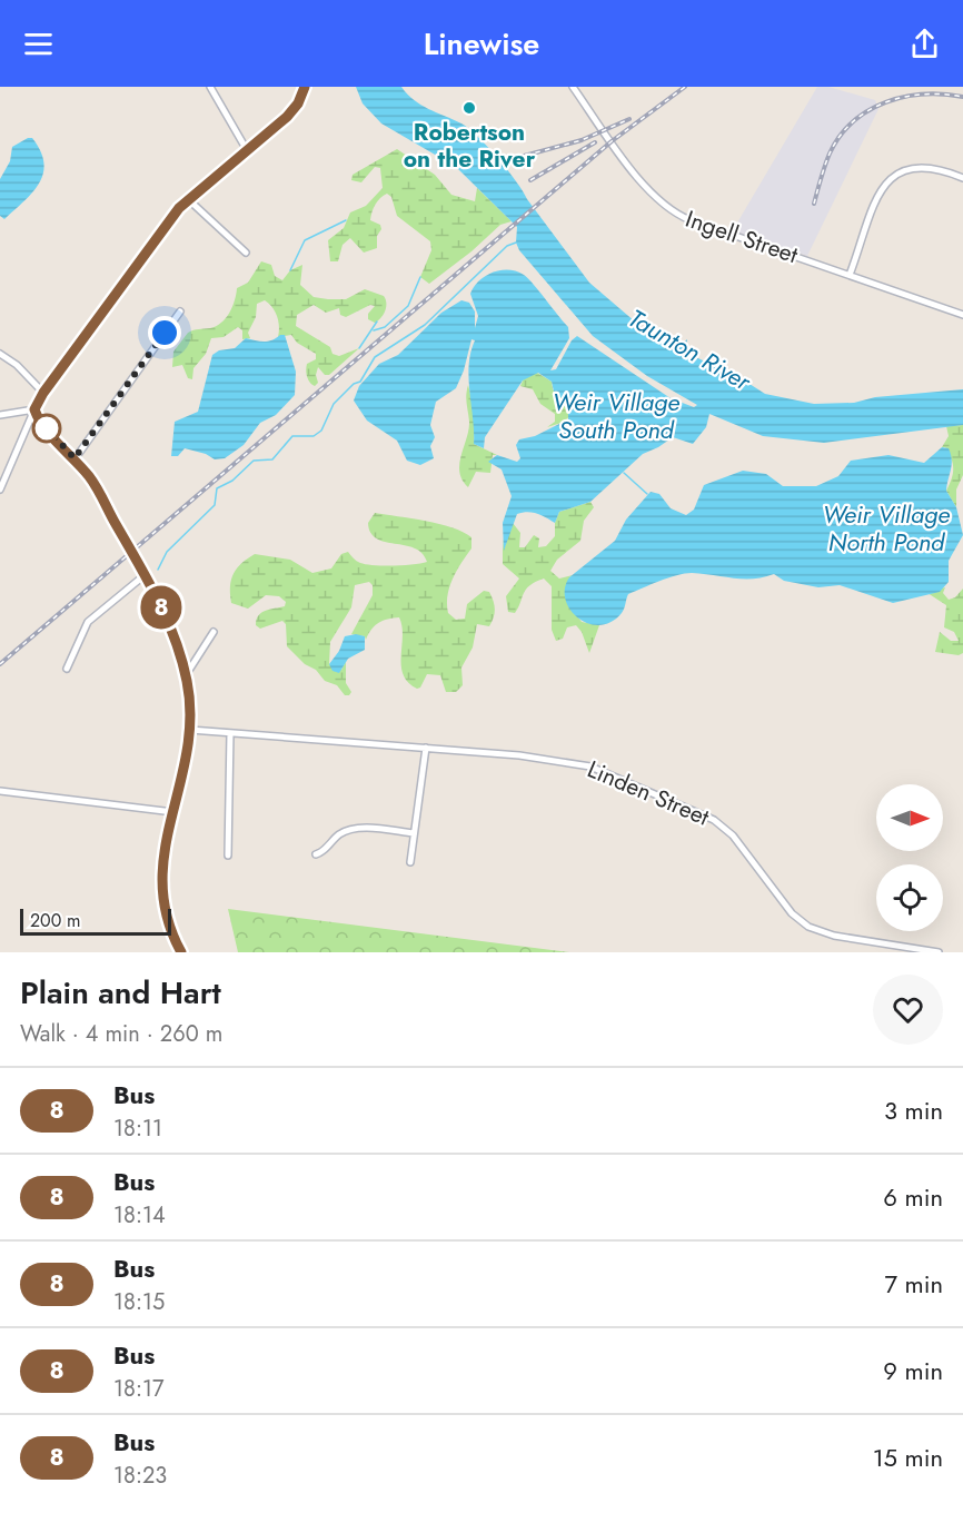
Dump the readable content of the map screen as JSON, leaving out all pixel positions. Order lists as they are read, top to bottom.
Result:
{
  "streets": {
    "street": ["Ingell Street", "Linden Street"]
  },
  "water": ["Taunton River", "Weir Village South Pond", "Weir Village North Pond"],
  "places": ["Robertson on the River"],
  "lines": ["bus line 8"],
  "scale_bar": "200 m",
  "north": "right",
  "page": {
    "header": "Linewise",
    "on_map": "8",
    "scale": "200 m",
    "heading": ["Plain and Hart", "Walk · 4 min · 260 m"],
    "list": [
      {
        "mark": "8",
        "name": "Bus",
        "note": "18:11",
        "value": "3 min"
      },
      {
        "mark": "8",
        "name": "Bus",
        "note": "18:14",
        "value": "6 min"
      },
      {
        "mark": "8",
        "name": "Bus",
        "note": "18:15",
        "value": "7 min"
      },
      {
        "mark": "8",
        "name": "Bus",
        "note": "18:17",
        "value": "9 min"
      },
      {
        "mark": "8",
        "name": "Bus",
        "note": "18:23",
        "value": "15 min"
      }
    ]
  }
}
